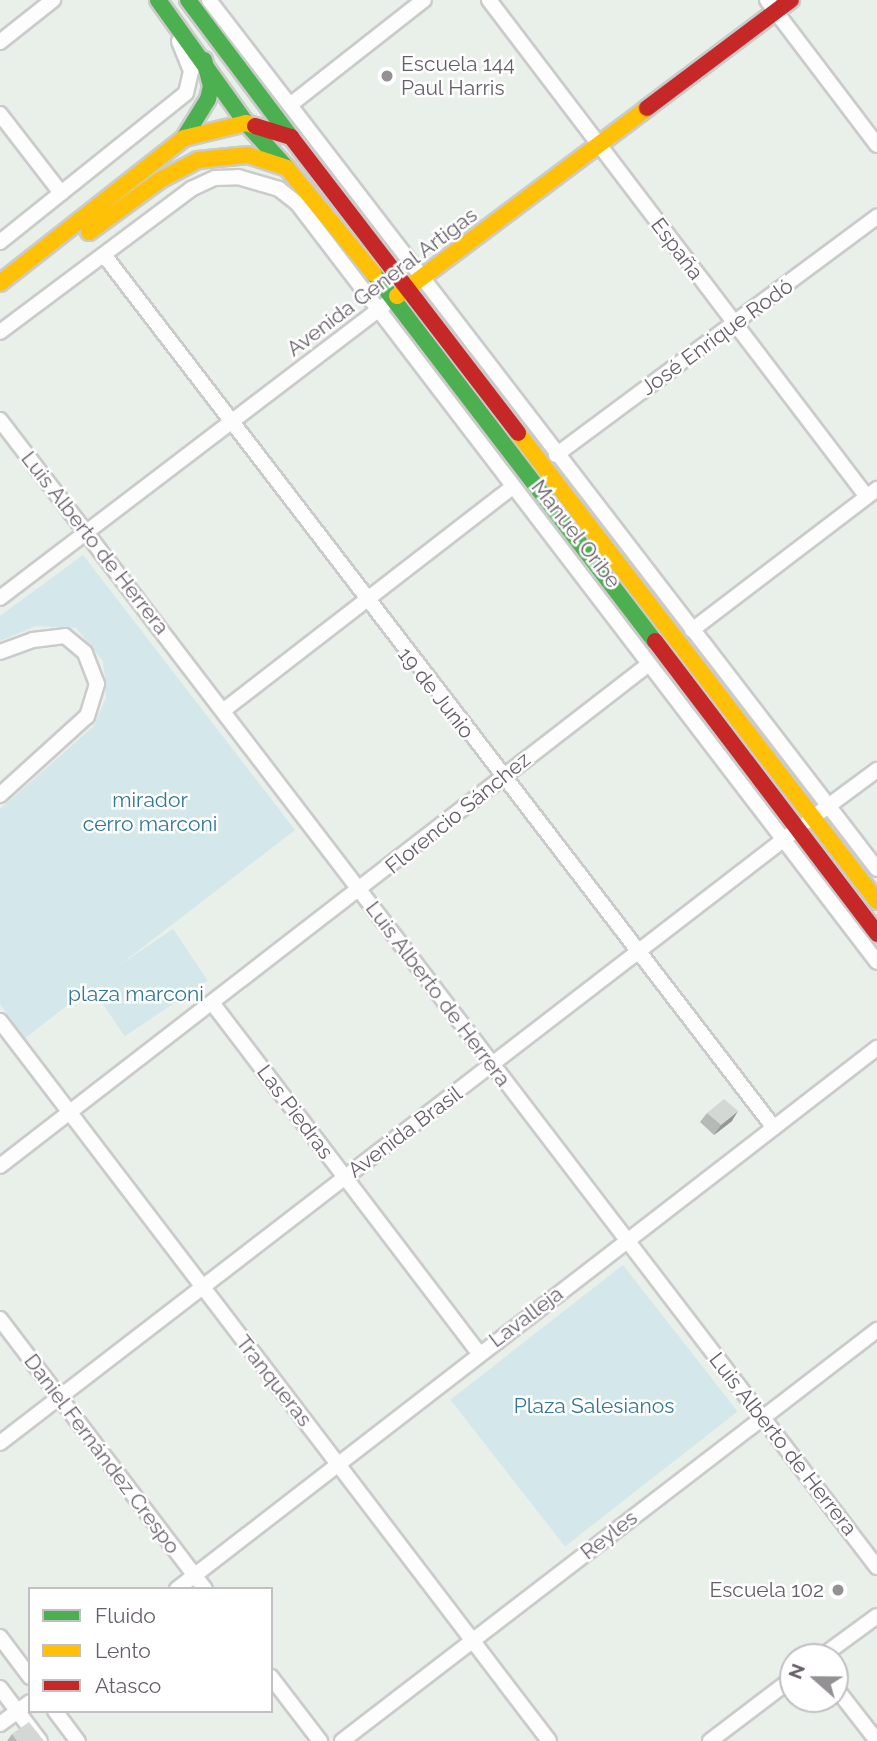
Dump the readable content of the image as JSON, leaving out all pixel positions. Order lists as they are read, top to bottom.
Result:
{
  "streets": {
    "main road": ["Avenida General Artigas", "Manuel Oribe"],
    "street": [
      "España",
      "José Enrique Rodó",
      "Luis Alberto de Herrera",
      "19 de Junio",
      "Florencio Sánchez",
      "Las Piedras",
      "Avenida Brasil",
      "Lavalleja",
      "Tranqueras",
      "Daniel Fernández Crespo",
      "Reyles"
    ]
  },
  "crossings": [
    ["España", "Avenida General Artigas"],
    ["España", "José Enrique Rodó"],
    ["Avenida General Artigas", "Manuel Oribe"],
    ["Avenida General Artigas", "Luis Alberto de Herrera"],
    ["Avenida General Artigas", "19 de Junio"],
    ["Manuel Oribe", "19 de Junio"],
    ["Manuel Oribe", "Florencio Sánchez"],
    ["Manuel Oribe", "Avenida Brasil"],
    ["Luis Alberto de Herrera", "Florencio Sánchez"],
    ["Luis Alberto de Herrera", "Avenida Brasil"],
    ["Luis Alberto de Herrera", "Lavalleja"],
    ["Luis Alberto de Herrera", "Reyles"],
    ["19 de Junio", "Florencio Sánchez"],
    ["19 de Junio", "Avenida Brasil"],
    ["19 de Junio", "Lavalleja"],
    ["Florencio Sánchez", "Las Piedras"],
    ["Florencio Sánchez", "Tranqueras"],
    ["Las Piedras", "Avenida Brasil"],
    ["Las Piedras", "Lavalleja"],
    ["Avenida Brasil", "Tranqueras"],
    ["Avenida Brasil", "Daniel Fernández Crespo"],
    ["Lavalleja", "Tranqueras"],
    ["Lavalleja", "Daniel Fernández Crespo"],
    ["Tranqueras", "Reyles"]
  ],
  "parks": ["mirador cerro marconi", "plaza marconi", "Plaza Salesianos"],
  "places": ["Escuela 144 Paul Harris", "Escuela 102"],
  "legend": ["Fluido", "Lento", "Atasco"],
  "north": "left"
}
